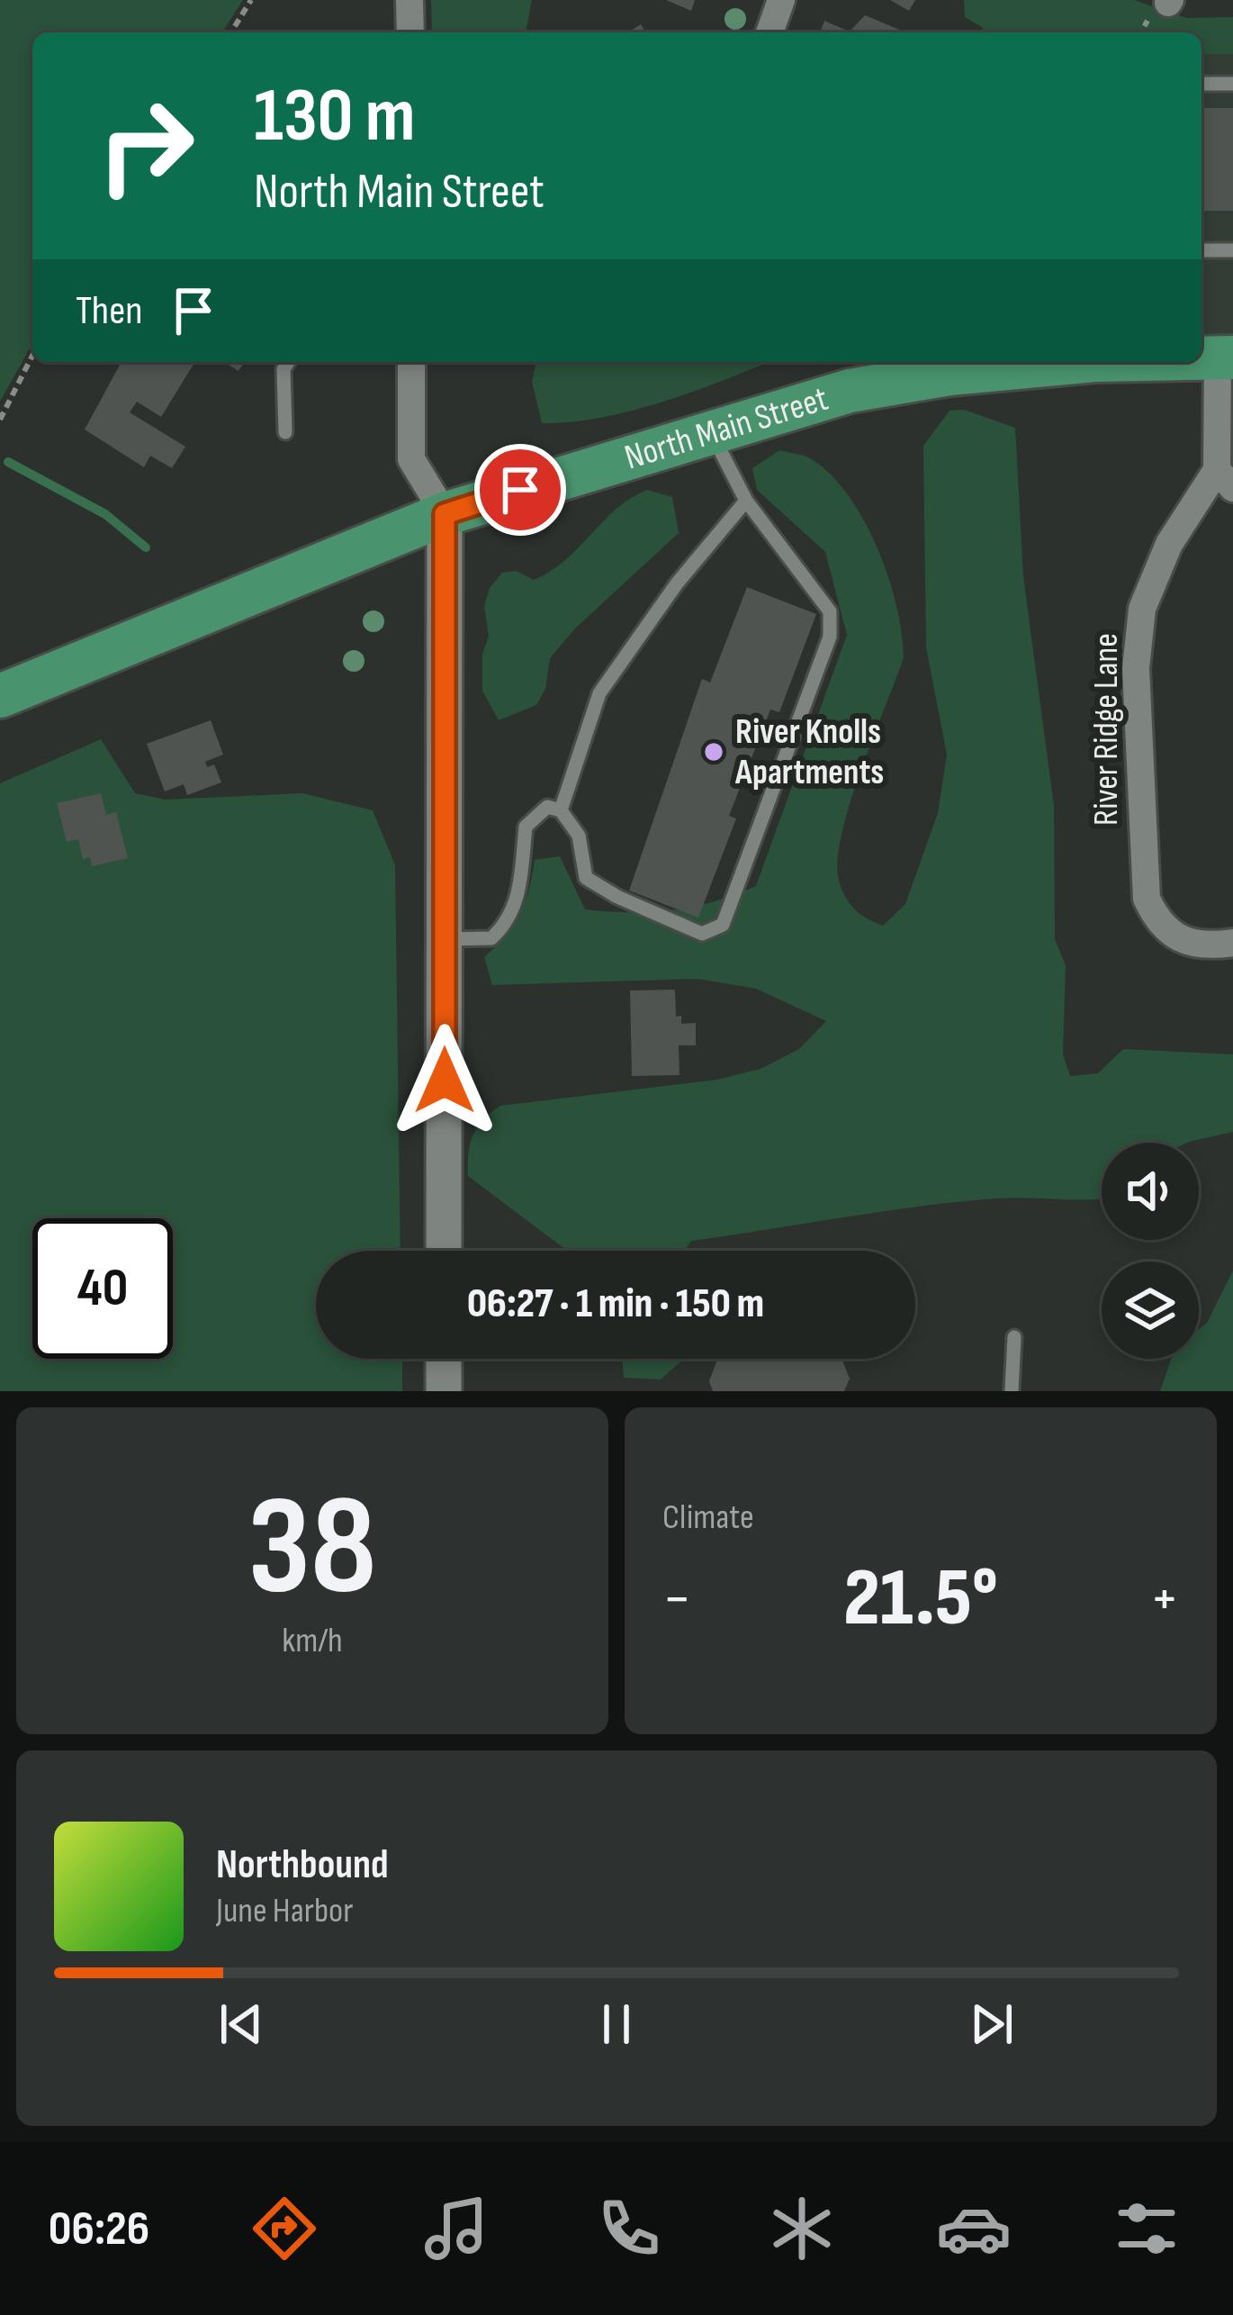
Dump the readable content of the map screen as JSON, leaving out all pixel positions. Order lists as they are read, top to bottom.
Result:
{
  "streets": {
    "main road": ["North Main Street"],
    "street": ["River Ridge Lane"]
  },
  "places": ["River Knolls Apartments"],
  "page": {
    "turn": ["130 m", "North Main Street"],
    "then": "Then",
    "limit": "40",
    "trip": "06:27 · 1 min · 150 m",
    "tile": [
      ["38", "km/h"],
      "Climate"
    ],
    "heat": ["−", "21.5°", "+"],
    "song": ["Northbound", "June Harbor"],
    "tabs": "06:26"
  }
}
